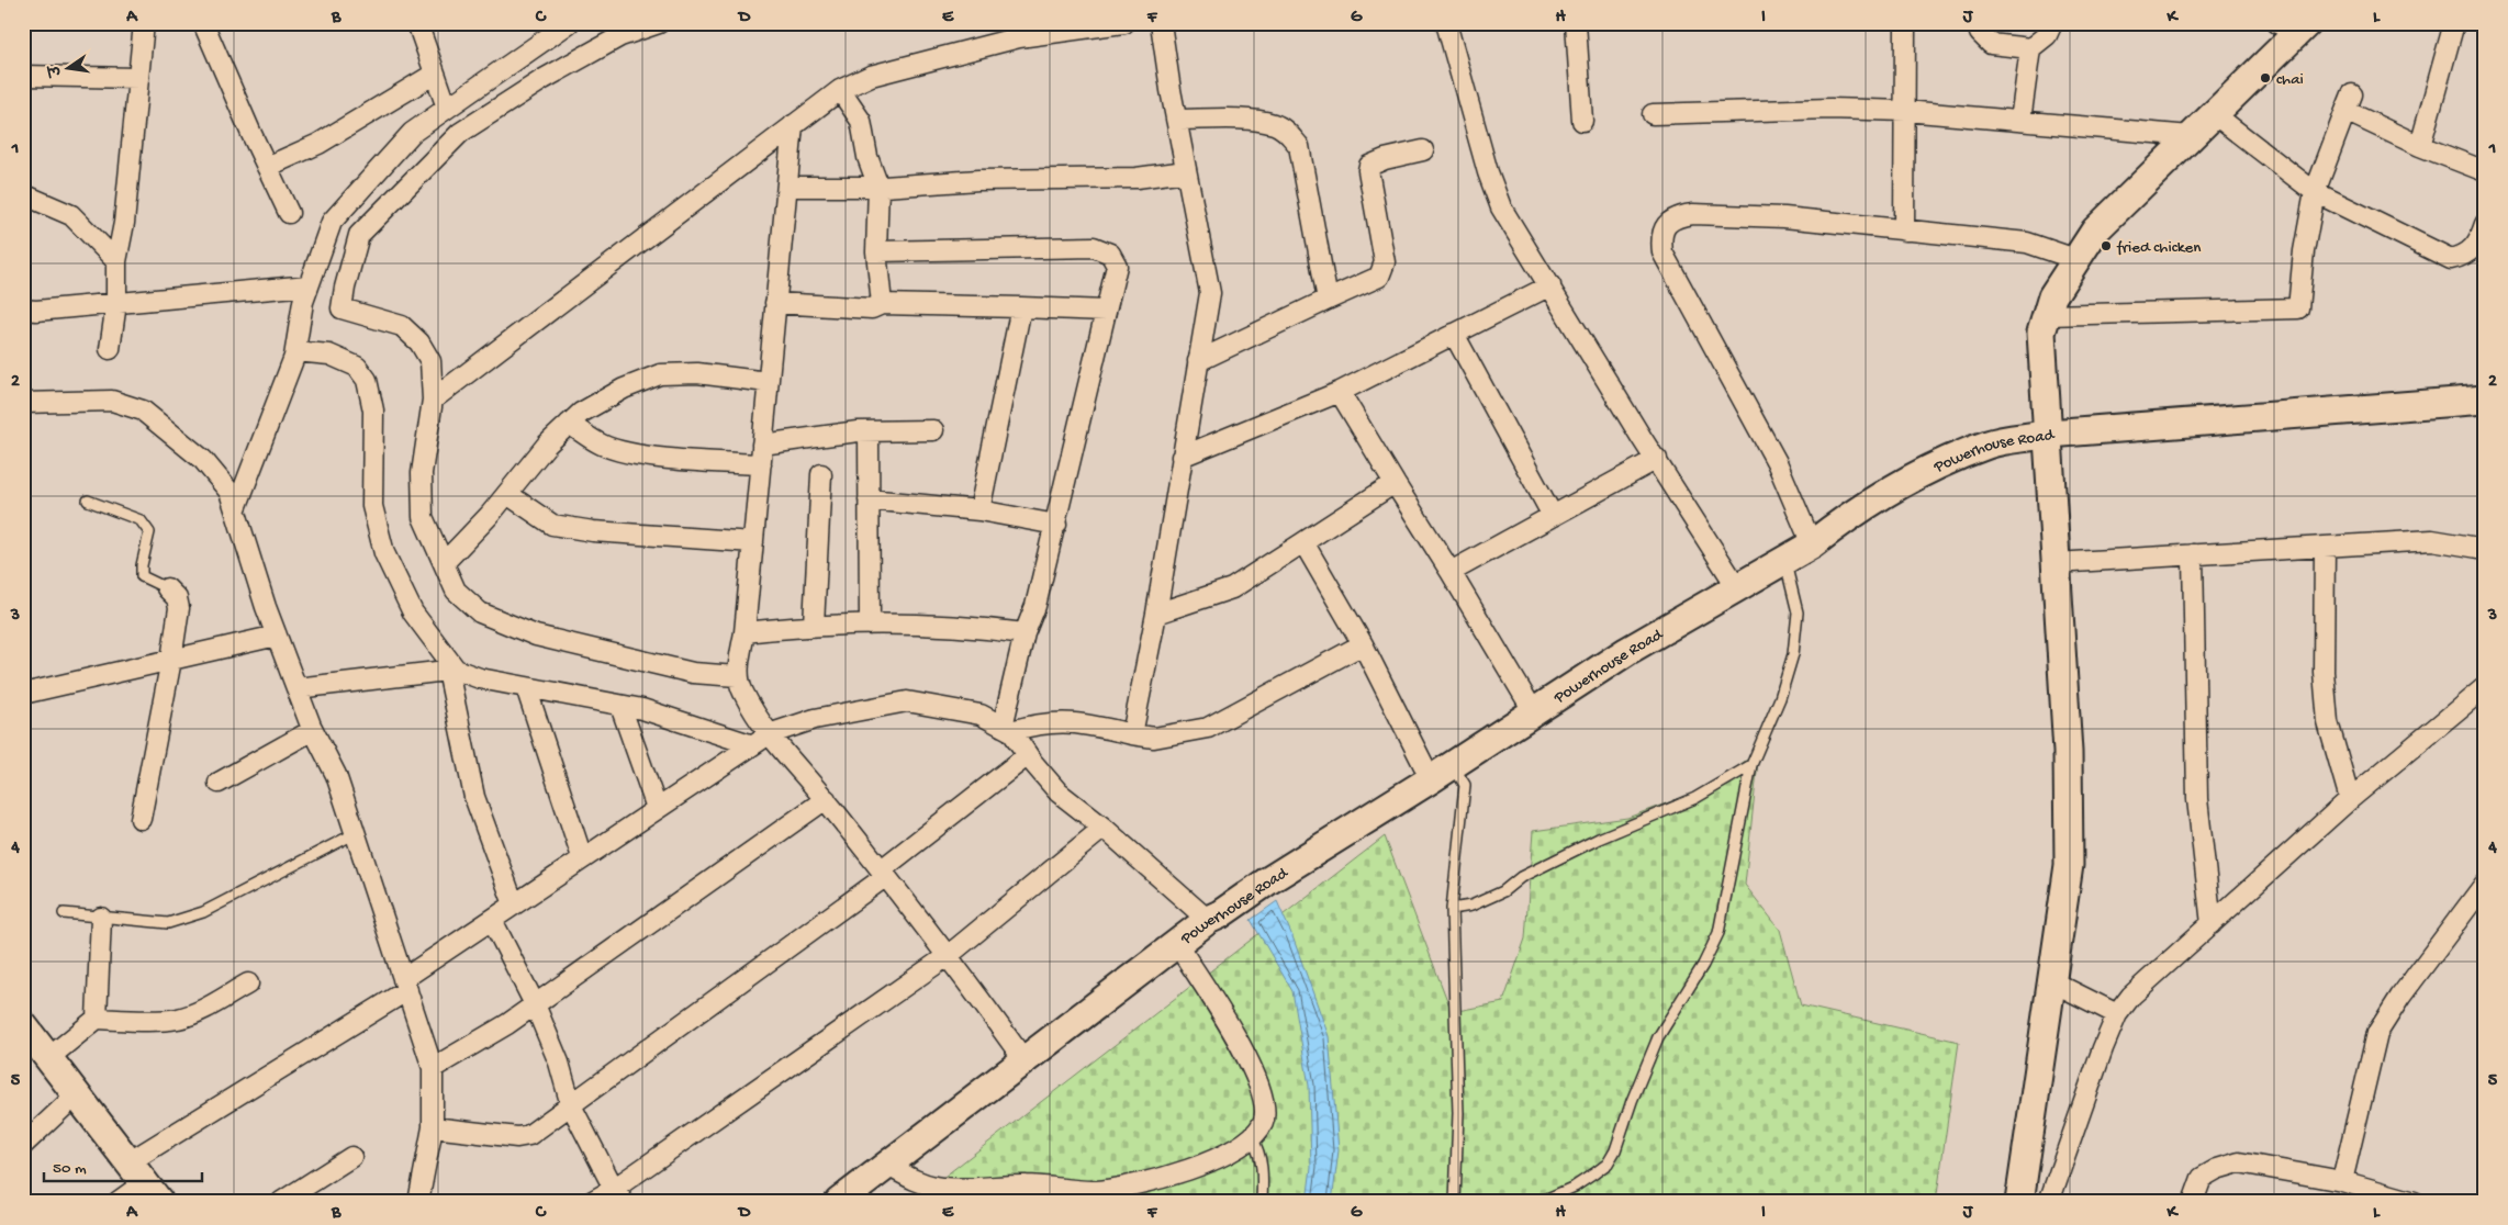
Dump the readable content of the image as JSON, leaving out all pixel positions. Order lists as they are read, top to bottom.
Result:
{
  "streets": {
    "main road": ["Powerhouse Road"]
  },
  "places": ["chai", "fried chicken"],
  "scale_bar": "50 m",
  "north": "left",
  "grid": {
    "columns": [
      "A",
      "B",
      "C",
      "D",
      "E",
      "F",
      "G",
      "H",
      "I",
      "J",
      "K",
      "L"
    ],
    "rows": [
      "1",
      "2",
      "3",
      "4",
      "5"
    ]
  }
}
